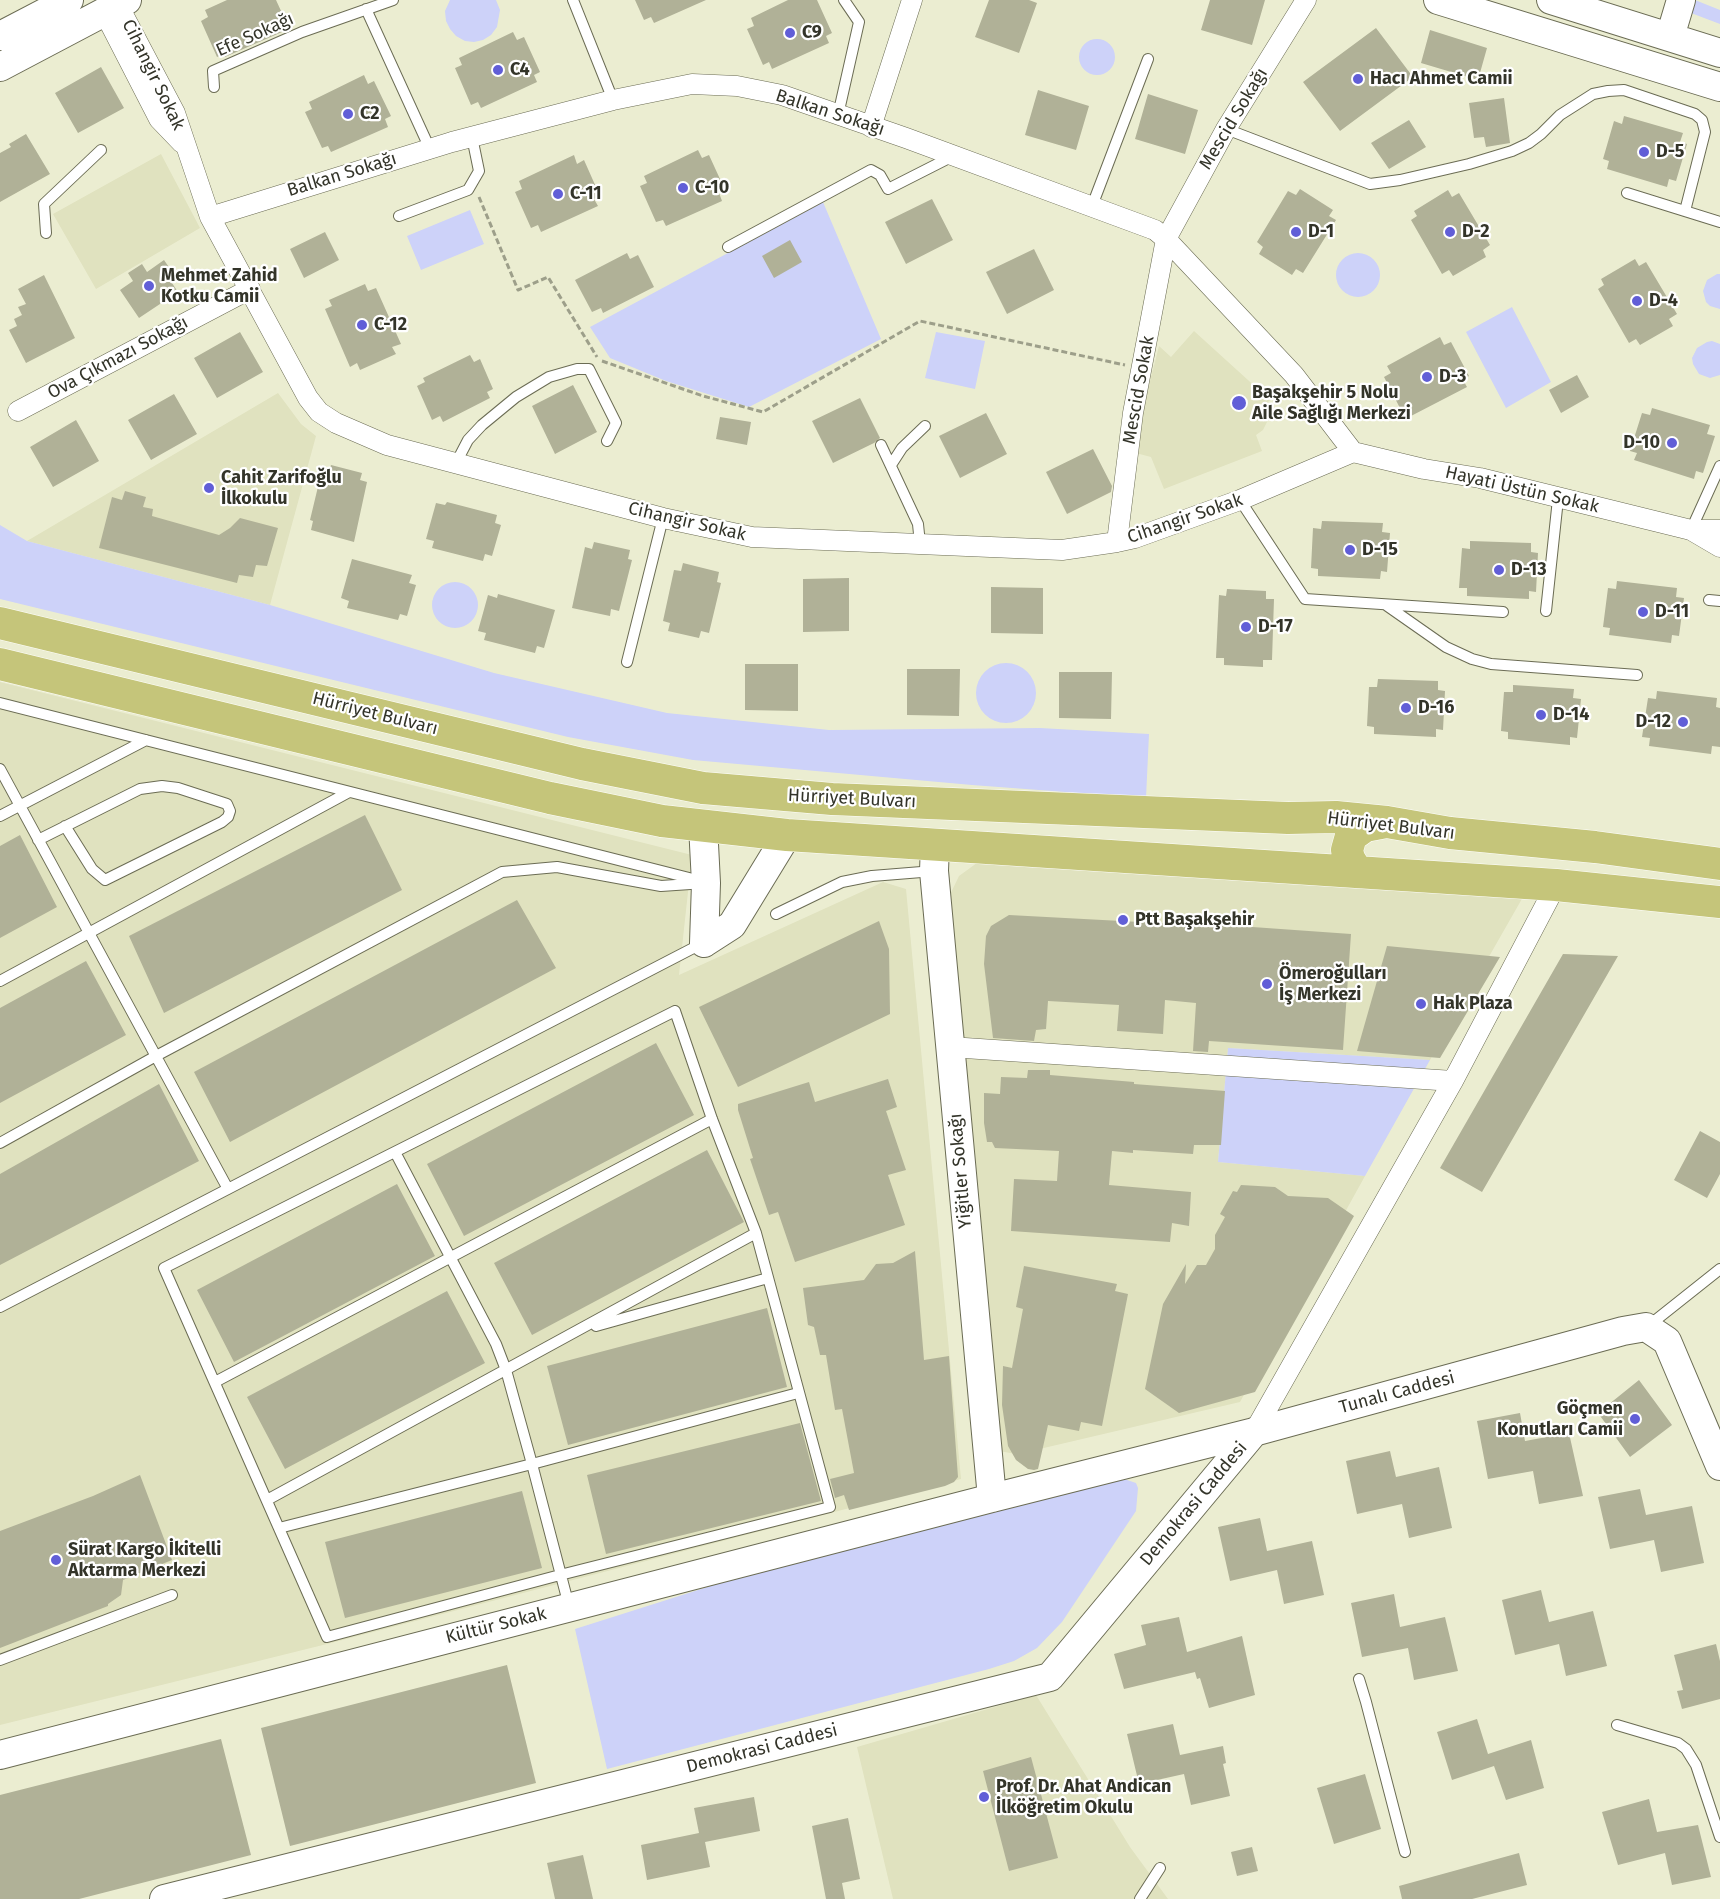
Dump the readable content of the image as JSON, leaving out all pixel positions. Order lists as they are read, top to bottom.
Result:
{
  "streets": {
    "main road": ["Hürriyet Bulvarı"],
    "street": [
      "Cihangir Sokak",
      "Balkan Sokağı",
      "Mescid Sokağı",
      "Ova Çıkmazı Sokağı",
      "Mescid Sokak",
      "Hayati Üstün Sokak",
      "Yiğitler Sokağı",
      "Tunalı Caddesi",
      "Demokrasi Caddesi",
      "Kültür Sokak"
    ],
    "lane": ["Efe Sokağı"]
  },
  "crossings": [
    ["Cihangir Sokak", "Balkan Sokağı"],
    ["Cihangir Sokak", "Ova Çıkmazı Sokağı"],
    ["Cihangir Sokak", "Mescid Sokak"],
    ["Cihangir Sokak", "Hayati Üstün Sokak"],
    ["Balkan Sokağı", "Mescid Sokağı"],
    ["Balkan Sokağı", "Mescid Sokak"],
    ["Balkan Sokağı", "Hayati Üstün Sokak"],
    ["Mescid Sokağı", "Mescid Sokak"],
    ["Yiğitler Sokağı", "Tunalı Caddesi"],
    ["Yiğitler Sokağı", "Kültür Sokak"],
    ["Tunalı Caddesi", "Demokrasi Caddesi"],
    ["Tunalı Caddesi", "Kültür Sokak"]
  ],
  "places": [
    "C9",
    "C4",
    "Hacı Ahmet Camii",
    "C2",
    "D-5",
    "C-10",
    "C-11",
    "D-1",
    "D-2",
    "Mehmet Zahid Kotku Camii",
    "D-4",
    "C-12",
    "D-3",
    "Başakşehir 5 Nolu Aile Sağlığı Merkezi",
    "D-10",
    "Cahit Zarifoğlu İlkokulu",
    "D-15",
    "D-13",
    "D-11",
    "D-17",
    "D-16",
    "D-14",
    "D-12",
    "Ptt Başakşehir",
    "Ömeroğulları İş Merkezi",
    "Hak Plaza",
    "Göçmen Konutları Camii",
    "Sürat Kargo İkitelli Aktarma Merkezi",
    "Prof. Dr. Ahat Andican İlköğretim Okulu"
  ]
}
